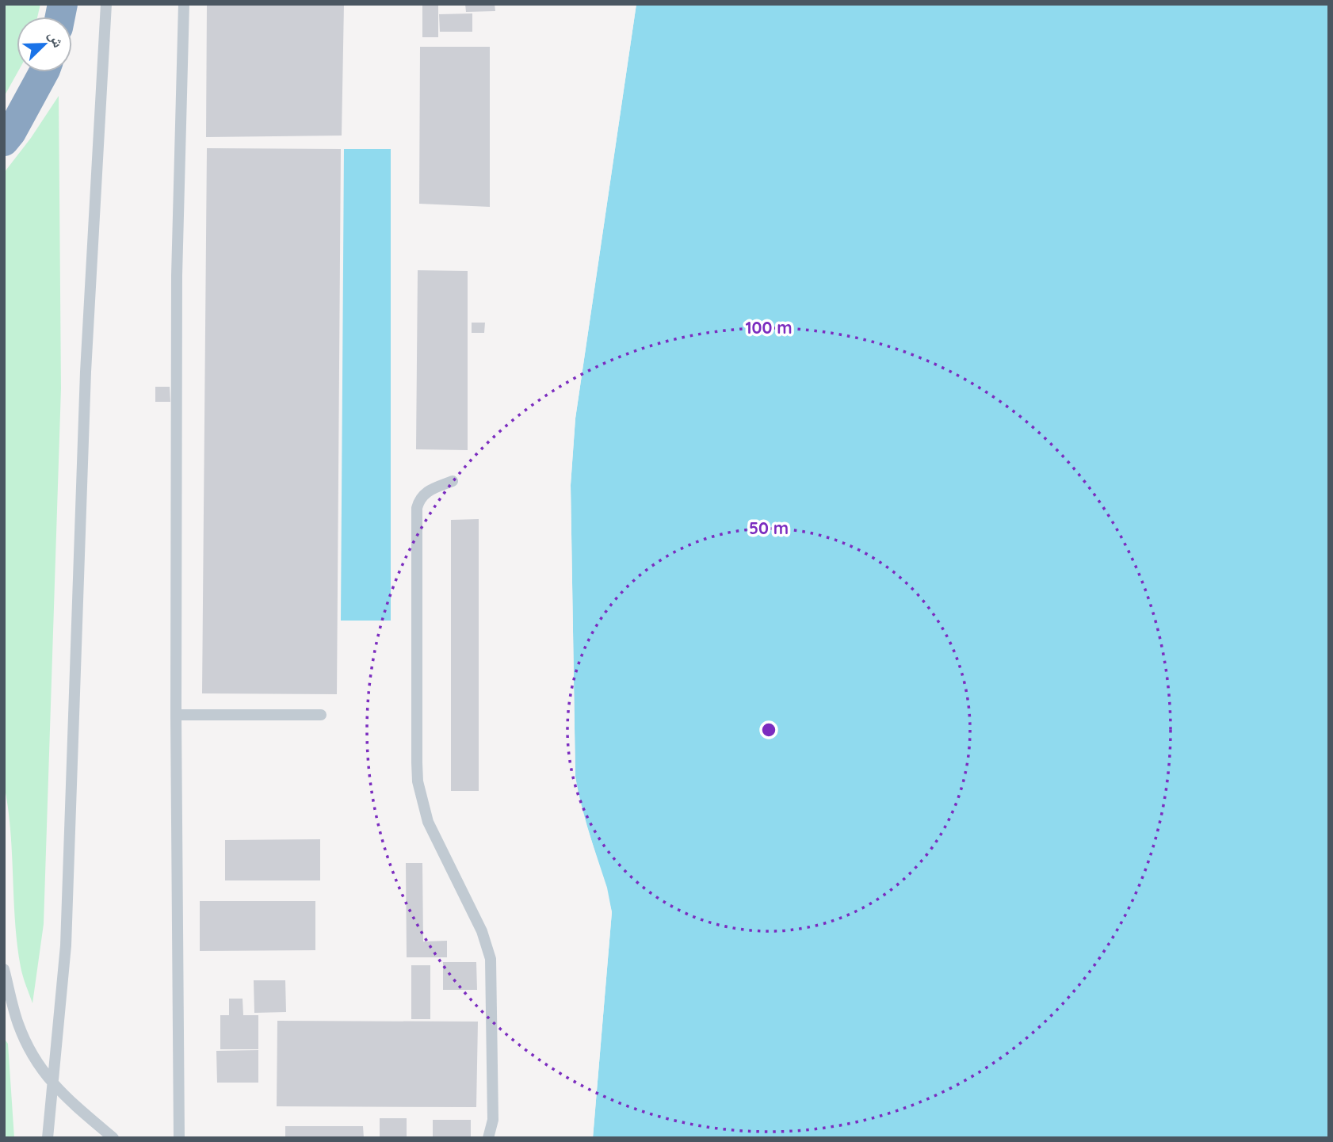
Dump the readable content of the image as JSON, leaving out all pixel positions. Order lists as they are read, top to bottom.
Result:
{
  "north": "top right",
  "rings": ["100 m", "50 m"]
}
